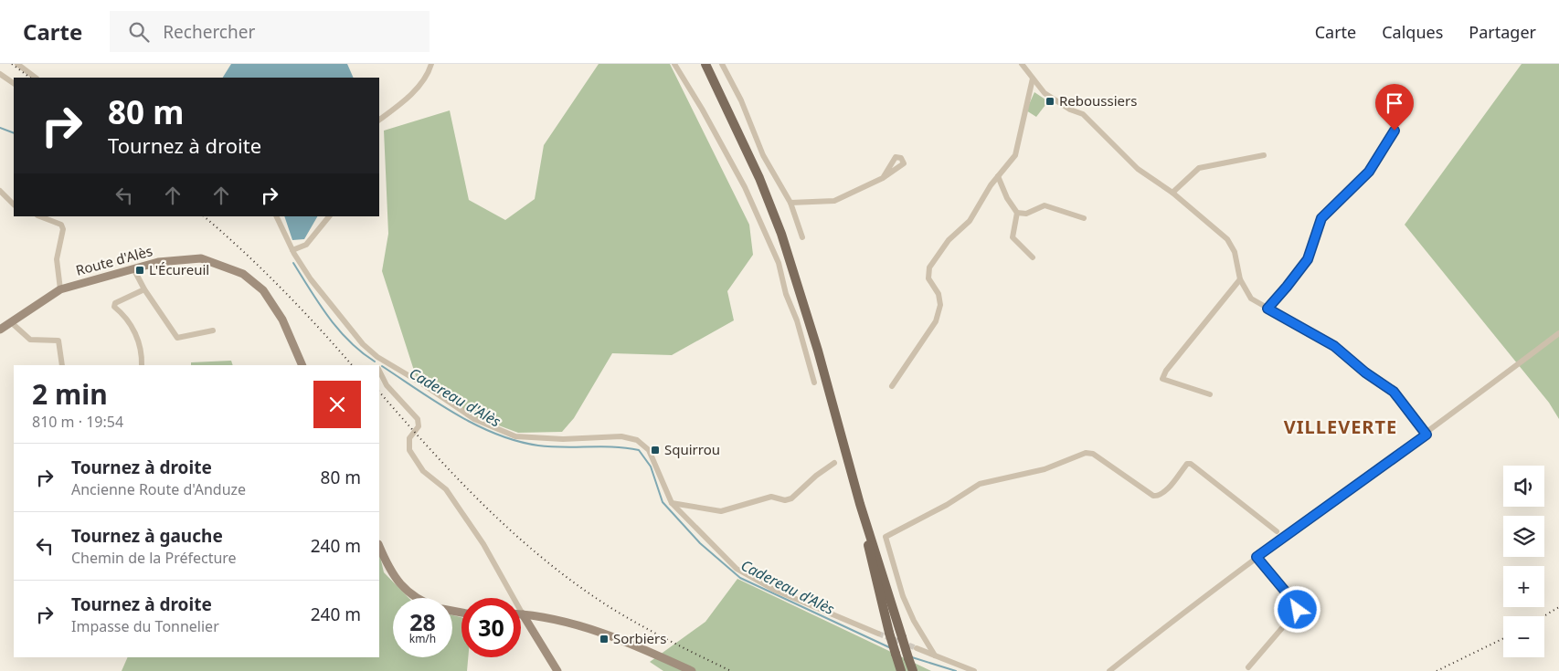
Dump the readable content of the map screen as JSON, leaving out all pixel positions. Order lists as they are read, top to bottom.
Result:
{
  "streets": {
    "main road": ["Route d'Alès"]
  },
  "districts": ["VILLEVERTE"],
  "water": ["Cadereau d'Alès"],
  "places": {
    "transit": [
      "Reboussiers",
      "L'Écureuil",
      "Squirrou",
      "Sorbiers"
    ]
  },
  "page": {
    "header": "Carte",
    "search": "Rechercher",
    "nav": ["Carte", "Calques", "Partager"],
    "turn": ["80 m", "Tournez à droite"],
    "heading": ["2 min", "810 m · 19:54"],
    "list": [
      {
        "name": "Tournez à droite",
        "note": "Ancienne Route d'Anduze",
        "value": "80 m"
      },
      {
        "name": "Tournez à gauche",
        "note": "Chemin de la Préfecture",
        "value": "240 m"
      },
      {
        "name": "Tournez à droite",
        "note": "Impasse du Tonnelier",
        "value": "240 m"
      }
    ],
    "map_buttons": ["+", "−"],
    "speed": "28 km/h",
    "limit": "30"
  }
}
